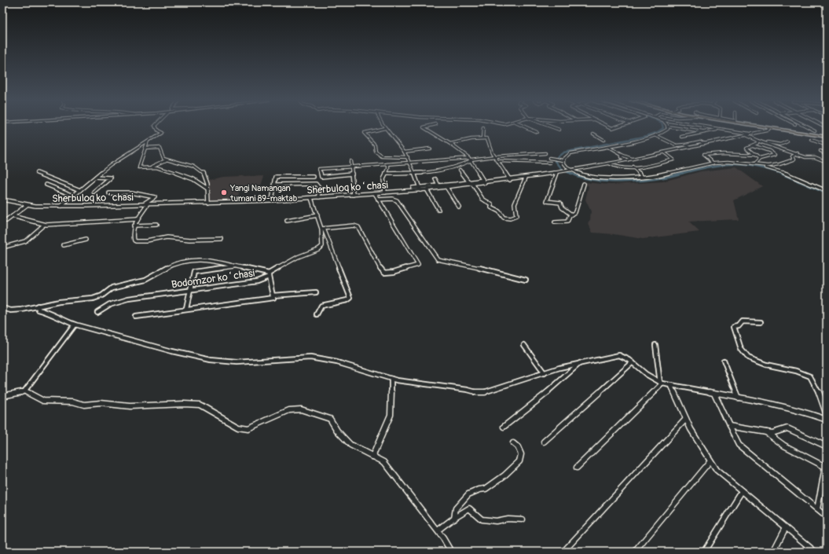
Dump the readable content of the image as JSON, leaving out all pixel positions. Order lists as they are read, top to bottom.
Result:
{
  "streets": {
    "street": ["Sherbuloq koʻchasi", "Bodomzor koʻchasi"]
  },
  "places": ["Yangi Namangan tumani 89-maktab"]
}
